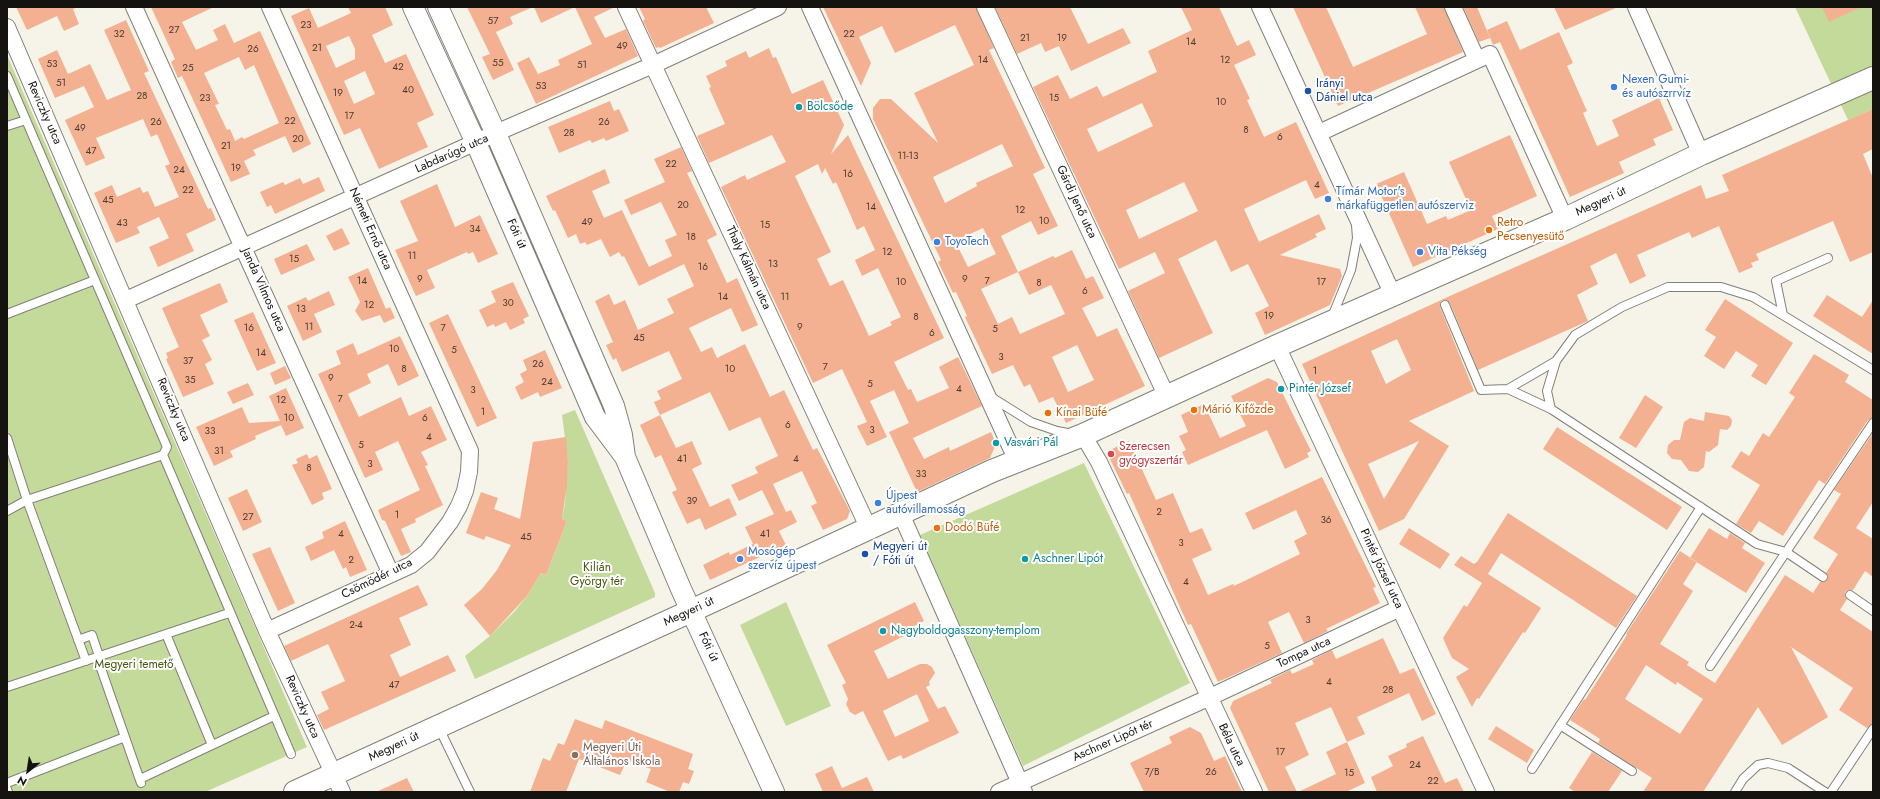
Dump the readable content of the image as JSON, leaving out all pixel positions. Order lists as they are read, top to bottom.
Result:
{
  "streets": {
    "main road": ["Megyeri út"],
    "street": [
      "Reviczky utca",
      "Labdarúgó utca",
      "Gárdi Jenő utca",
      "Németi Ernő utca",
      "Fóti út",
      "Thaly Kálmán utca",
      "Janda Vilmos utca",
      "Pintér József utca",
      "Csömödér utca",
      "Tompa utca",
      "Aschner Lipót tér",
      "Béla utca"
    ]
  },
  "crossings": [
    ["Reviczky utca", "Labdarúgó utca"],
    ["Reviczky utca", "Megyeri út"],
    ["Reviczky utca", "Csömödér utca"],
    ["Labdarúgó utca", "Németi Ernő utca"],
    ["Labdarúgó utca", "Fóti út"],
    ["Labdarúgó utca", "Thaly Kálmán utca"],
    ["Labdarúgó utca", "Janda Vilmos utca"],
    ["Gárdi Jenő utca", "Megyeri út"],
    ["Megyeri út", "Fóti út"],
    ["Megyeri út", "Thaly Kálmán utca"],
    ["Megyeri út", "Pintér József utca"],
    ["Németi Ernő utca", "Csömödér utca"],
    ["Janda Vilmos utca", "Csömödér utca"],
    ["Pintér József utca", "Tompa utca"],
    ["Tompa utca", "Aschner Lipót tér"],
    ["Tompa utca", "Béla utca"],
    ["Aschner Lipót tér", "Béla utca"]
  ],
  "parks": ["Kilián György tér", "Megyeri temető"],
  "places": [
    "Nexen Gumi- és autószrrvíz",
    "Irányi Dániel utca",
    "Bölcsőde",
    "Tímár Motor's márkafüggetlen autószerviz",
    "Retro Pecsenyesütő",
    "ToyoTech",
    "Vita Pékség",
    "Pintér József",
    "Márió Kifőzde",
    "Kínai Büfé",
    "Vasvári Pál",
    "Szerecsen gyógyszertár",
    "Újpest autóvillamosság",
    "Dodó Büfé",
    "Megyeri út / Fóti út",
    "Mosógép szervíz újpest",
    "Aschner Lipót",
    "Nagyboldogasszony-templom",
    "Megyeri Úti Általános Iskola"
  ],
  "house_numbers": [
    "57",
    "23",
    "27",
    "32",
    "22",
    "21",
    "19",
    "14",
    "49",
    "21",
    "26",
    "14",
    "12",
    "55",
    "53",
    "51",
    "42",
    "25",
    "51",
    "53",
    "40",
    "19",
    "28",
    "23",
    "15",
    "10",
    "17",
    "22",
    "26",
    "26",
    "49",
    "8",
    "28",
    "6",
    "20",
    "21",
    "47",
    "11-13",
    "22",
    "19",
    "24",
    "16",
    "4",
    "22",
    "45",
    "20",
    "14",
    "12",
    "10",
    "49",
    "43",
    "15",
    "34",
    "18",
    "12",
    "11",
    "15",
    "13",
    "16",
    "9",
    "9",
    "14",
    "7",
    "10",
    "17",
    "8",
    "6",
    "14",
    "11",
    "30",
    "12",
    "13",
    "19",
    "8",
    "11",
    "9",
    "16",
    "7",
    "5",
    "6",
    "45",
    "10",
    "5",
    "14",
    "3",
    "37",
    "26",
    "7",
    "8",
    "10",
    "1",
    "9",
    "35",
    "24",
    "5",
    "4",
    "3",
    "7",
    "12",
    "1",
    "10",
    "6",
    "6",
    "3",
    "33",
    "4",
    "5",
    "31",
    "41",
    "4",
    "3",
    "8",
    "33",
    "39",
    "2",
    "1",
    "27",
    "36",
    "4",
    "41",
    "45",
    "3",
    "2",
    "4",
    "3",
    "2-4",
    "5",
    "4",
    "47",
    "28",
    "17",
    "24",
    "7/B",
    "26",
    "15",
    "22"
  ],
  "north": "bottom left"
}
